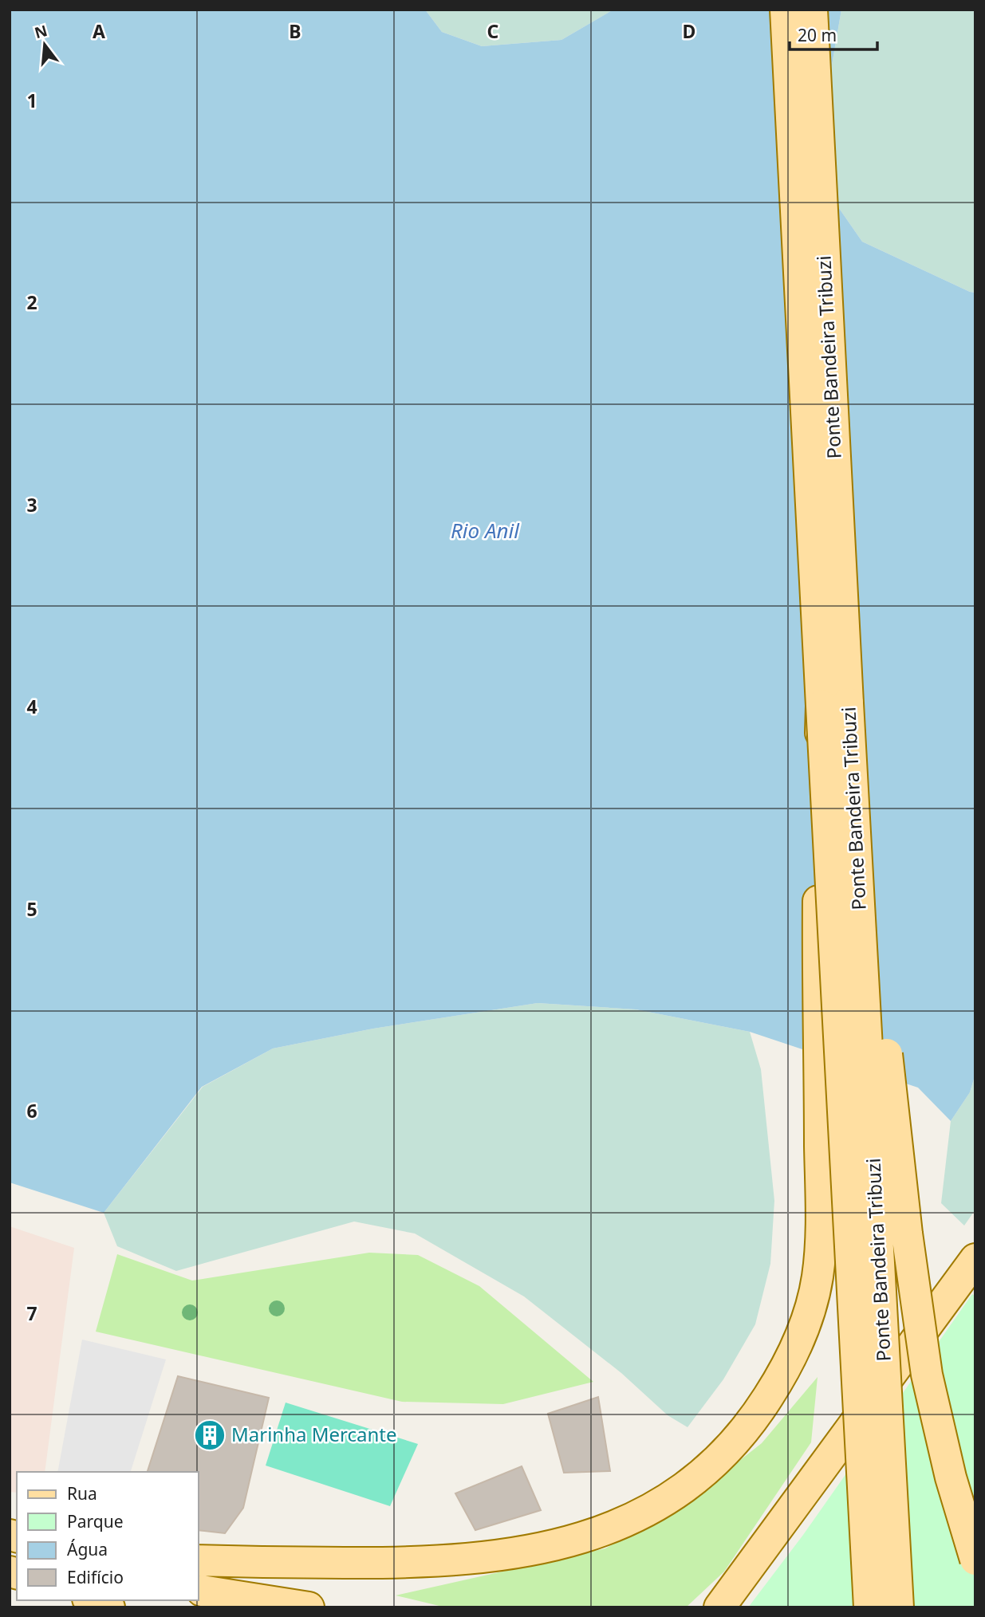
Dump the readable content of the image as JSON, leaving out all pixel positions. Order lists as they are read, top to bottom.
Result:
{
  "streets": {
    "main road": ["Ponte Bandeira Tribuzi"]
  },
  "water": ["Rio Anil"],
  "places": {
    "building": ["Marinha Mercante"]
  },
  "legend": [
    "Rua",
    "Parque",
    "Água",
    "Edifício"
  ],
  "scale_bar": "20 m",
  "north": "top",
  "grid": {
    "columns": [
      "A",
      "B",
      "C",
      "D"
    ],
    "rows": [
      "1",
      "2",
      "3",
      "4",
      "5",
      "6",
      "7"
    ]
  }
}
